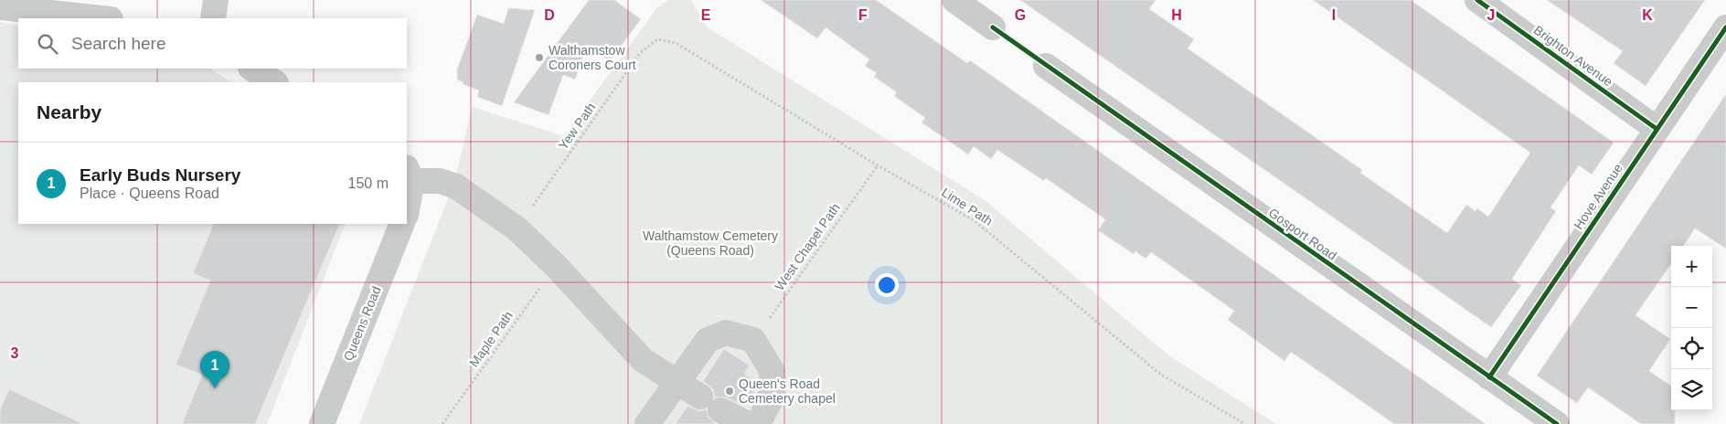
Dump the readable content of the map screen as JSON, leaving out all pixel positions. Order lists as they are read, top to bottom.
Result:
{
  "streets": {
    "street": [
      "Brighton Avenue",
      "Hove Avenue",
      "Gosport Road",
      "Queens Road"
    ],
    "path": [
      "Yew Path",
      "Lime Path",
      "West Chapel Path",
      "Maple Path"
    ]
  },
  "crossings": [
    ["Brighton Avenue", "Hove Avenue"],
    ["Yew Path", "Lime Path"],
    ["Hove Avenue", "Gosport Road"],
    ["Lime Path", "West Chapel Path"]
  ],
  "parks": ["Walthamstow Cemetery (Queens Road)"],
  "places": ["Walthamstow Coroners Court", "Queen's Road Cemetery chapel"],
  "page": {
    "search": "Search here",
    "heading": "Nearby",
    "list": [
      {
        "mark": "1",
        "name": "Early Buds Nursery",
        "note": "Place · Queens Road",
        "value": "150 m"
      }
    ],
    "map_buttons": ["+", "−"],
    "pins": "1"
  },
  "grid": {
    "columns": [
      "D",
      "E",
      "F",
      "G",
      "H",
      "I",
      "J",
      "K"
    ],
    "rows": ["3"]
  }
}
